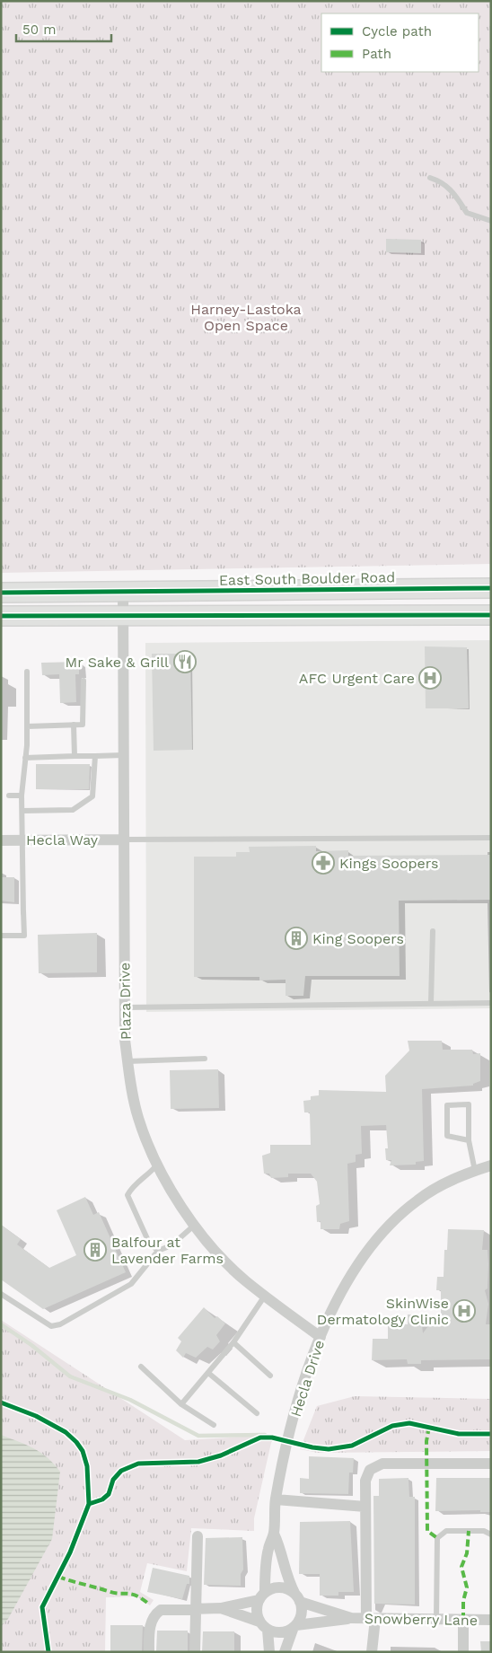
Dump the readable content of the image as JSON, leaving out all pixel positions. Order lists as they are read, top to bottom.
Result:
{
  "streets": {
    "main road": ["East South Boulder Road"],
    "street": [
      "Hecla Way",
      "Plaza Drive",
      "Hecla Drive",
      "Snowberry Lane"
    ]
  },
  "crossings": [
    ["East South Boulder Road", "Plaza Drive"],
    ["Hecla Way", "Plaza Drive"],
    ["Plaza Drive", "Hecla Drive"],
    ["Hecla Drive", "Snowberry Lane"]
  ],
  "parks": ["Harney-Lastoka Open Space"],
  "places": {
    "restaurant": ["Mr Sake & Grill"],
    "hospital": ["AFC Urgent Care", "SkinWise Dermatology Clinic"],
    "pharmacy": ["Kings Soopers"],
    "building": ["King Soopers", "Balfour at Lavender Farms"]
  },
  "legend": ["Cycle path", "Path"],
  "scale_bar": "50 m"
}
